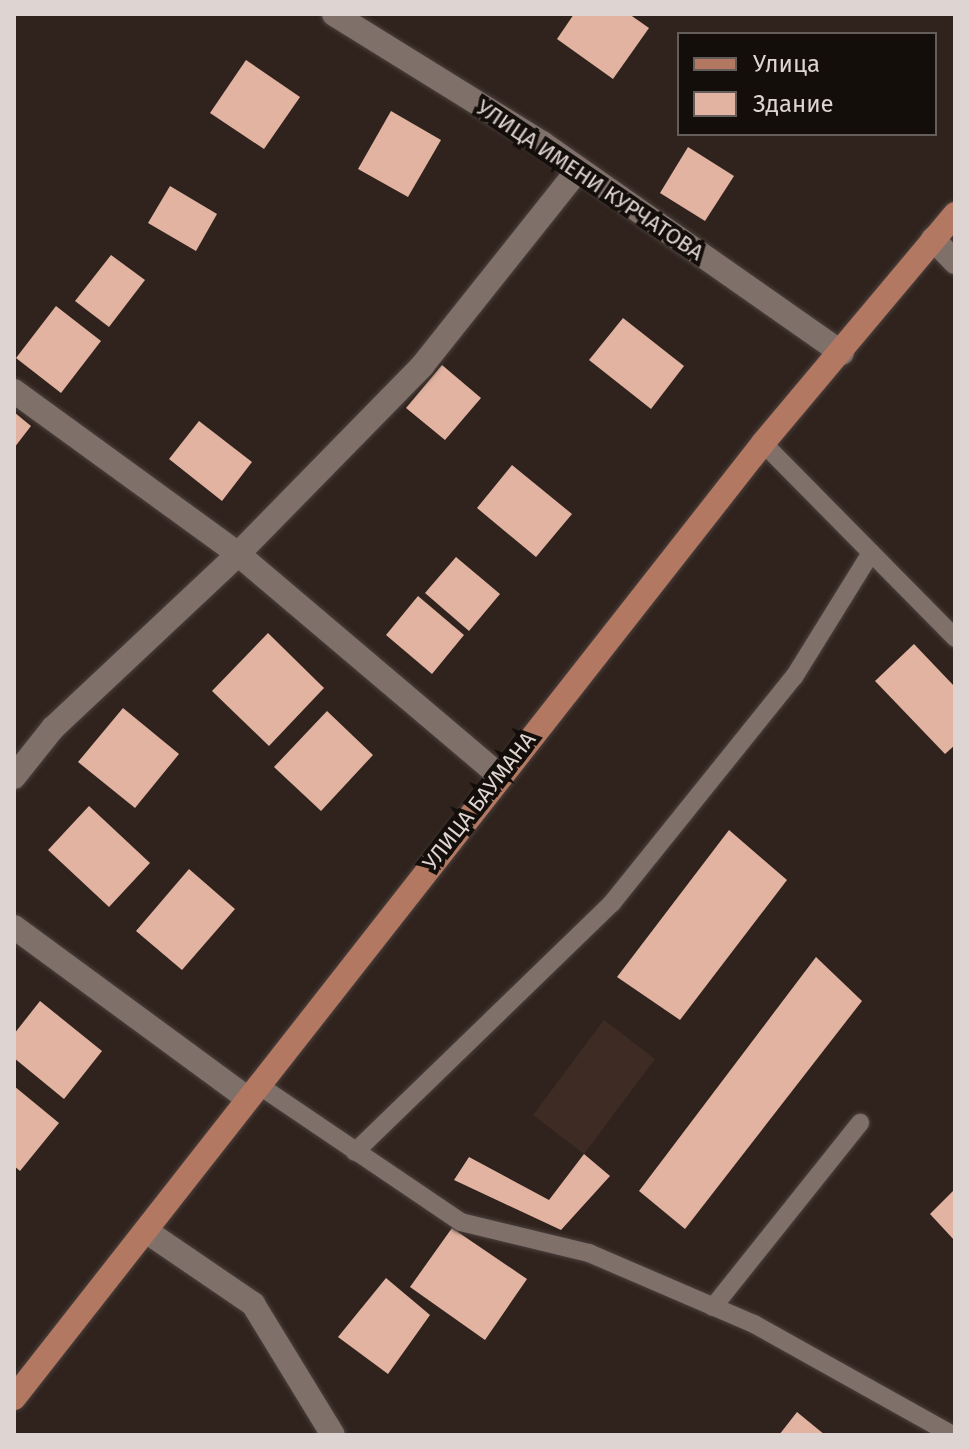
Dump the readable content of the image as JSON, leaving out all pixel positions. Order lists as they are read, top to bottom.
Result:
{
  "streets": {
    "main road": ["УЛИЦА БАУМАНА"],
    "street": ["УЛИЦА ИМЕНИ КУРЧАТОВА"]
  },
  "crossings": [
    ["УЛИЦА ИМЕНИ КУРЧАТОВА", "УЛИЦА БАУМАНА"]
  ],
  "legend": ["Улица", "Здание"]
}
